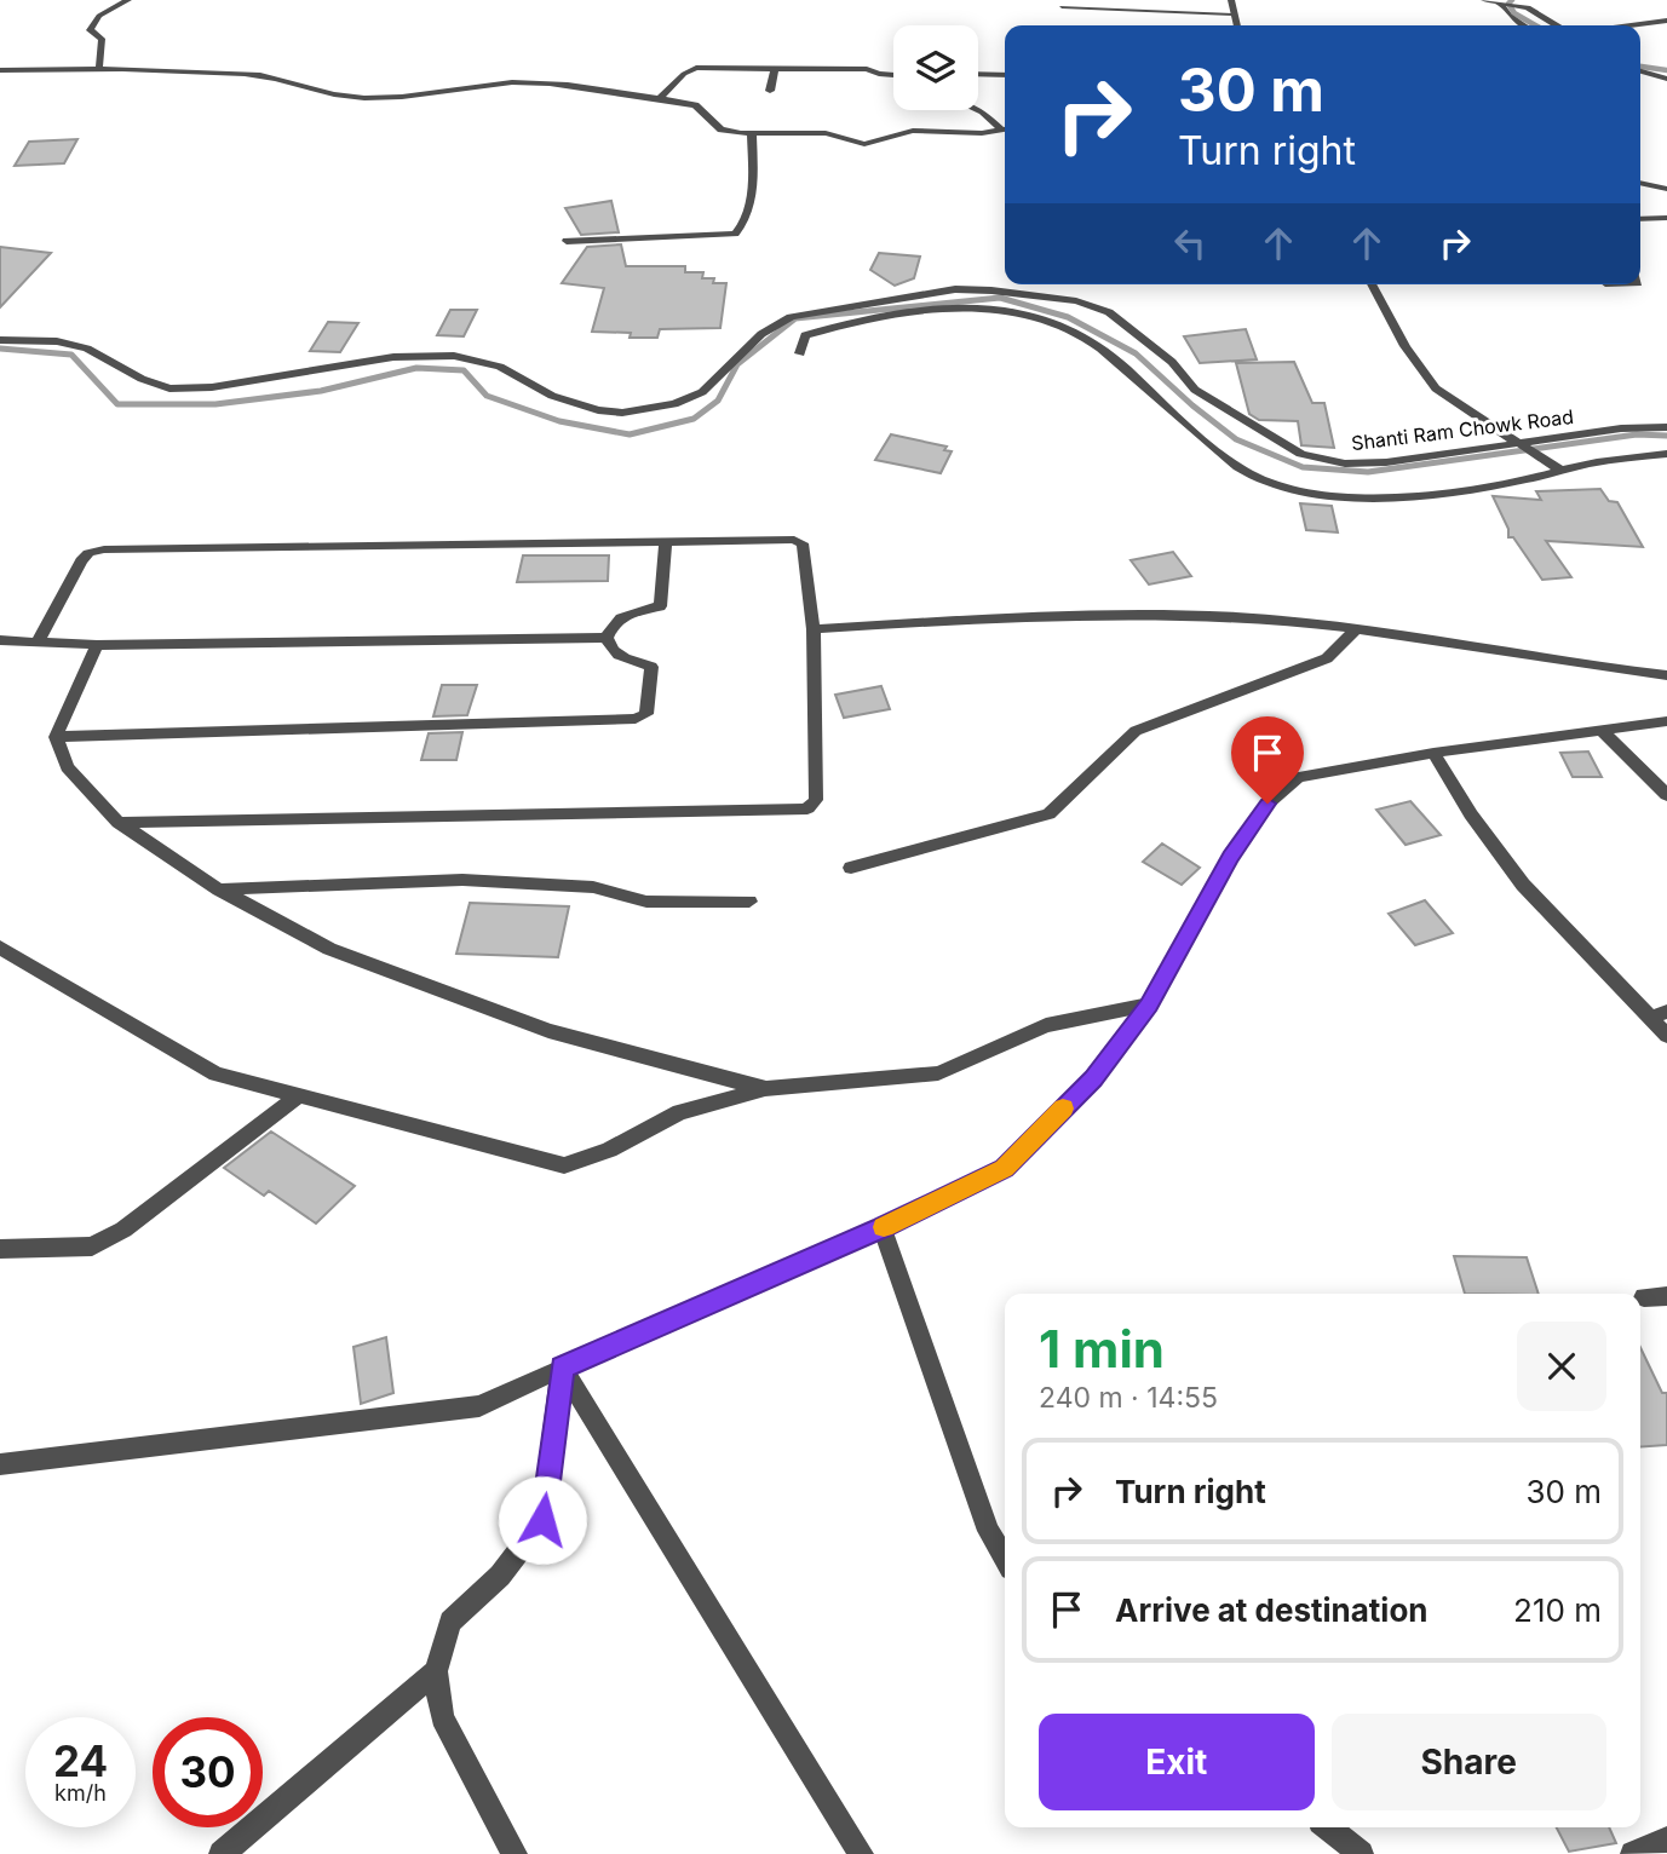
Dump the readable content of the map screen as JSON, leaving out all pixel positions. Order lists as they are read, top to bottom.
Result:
{
  "streets": {
    "street": ["Shanti Ram Chowk Road"]
  },
  "page": {
    "turn": ["30 m", "Turn right"],
    "heading": ["1 min", "240 m · 14:55"],
    "list": [
      {
        "name": "Turn right",
        "value": "30 m"
      },
      {
        "name": "Arrive at destination",
        "value": "210 m"
      }
    ],
    "buttons": ["Exit", "Share"],
    "speed": "24 km/h",
    "limit": "30"
  }
}
